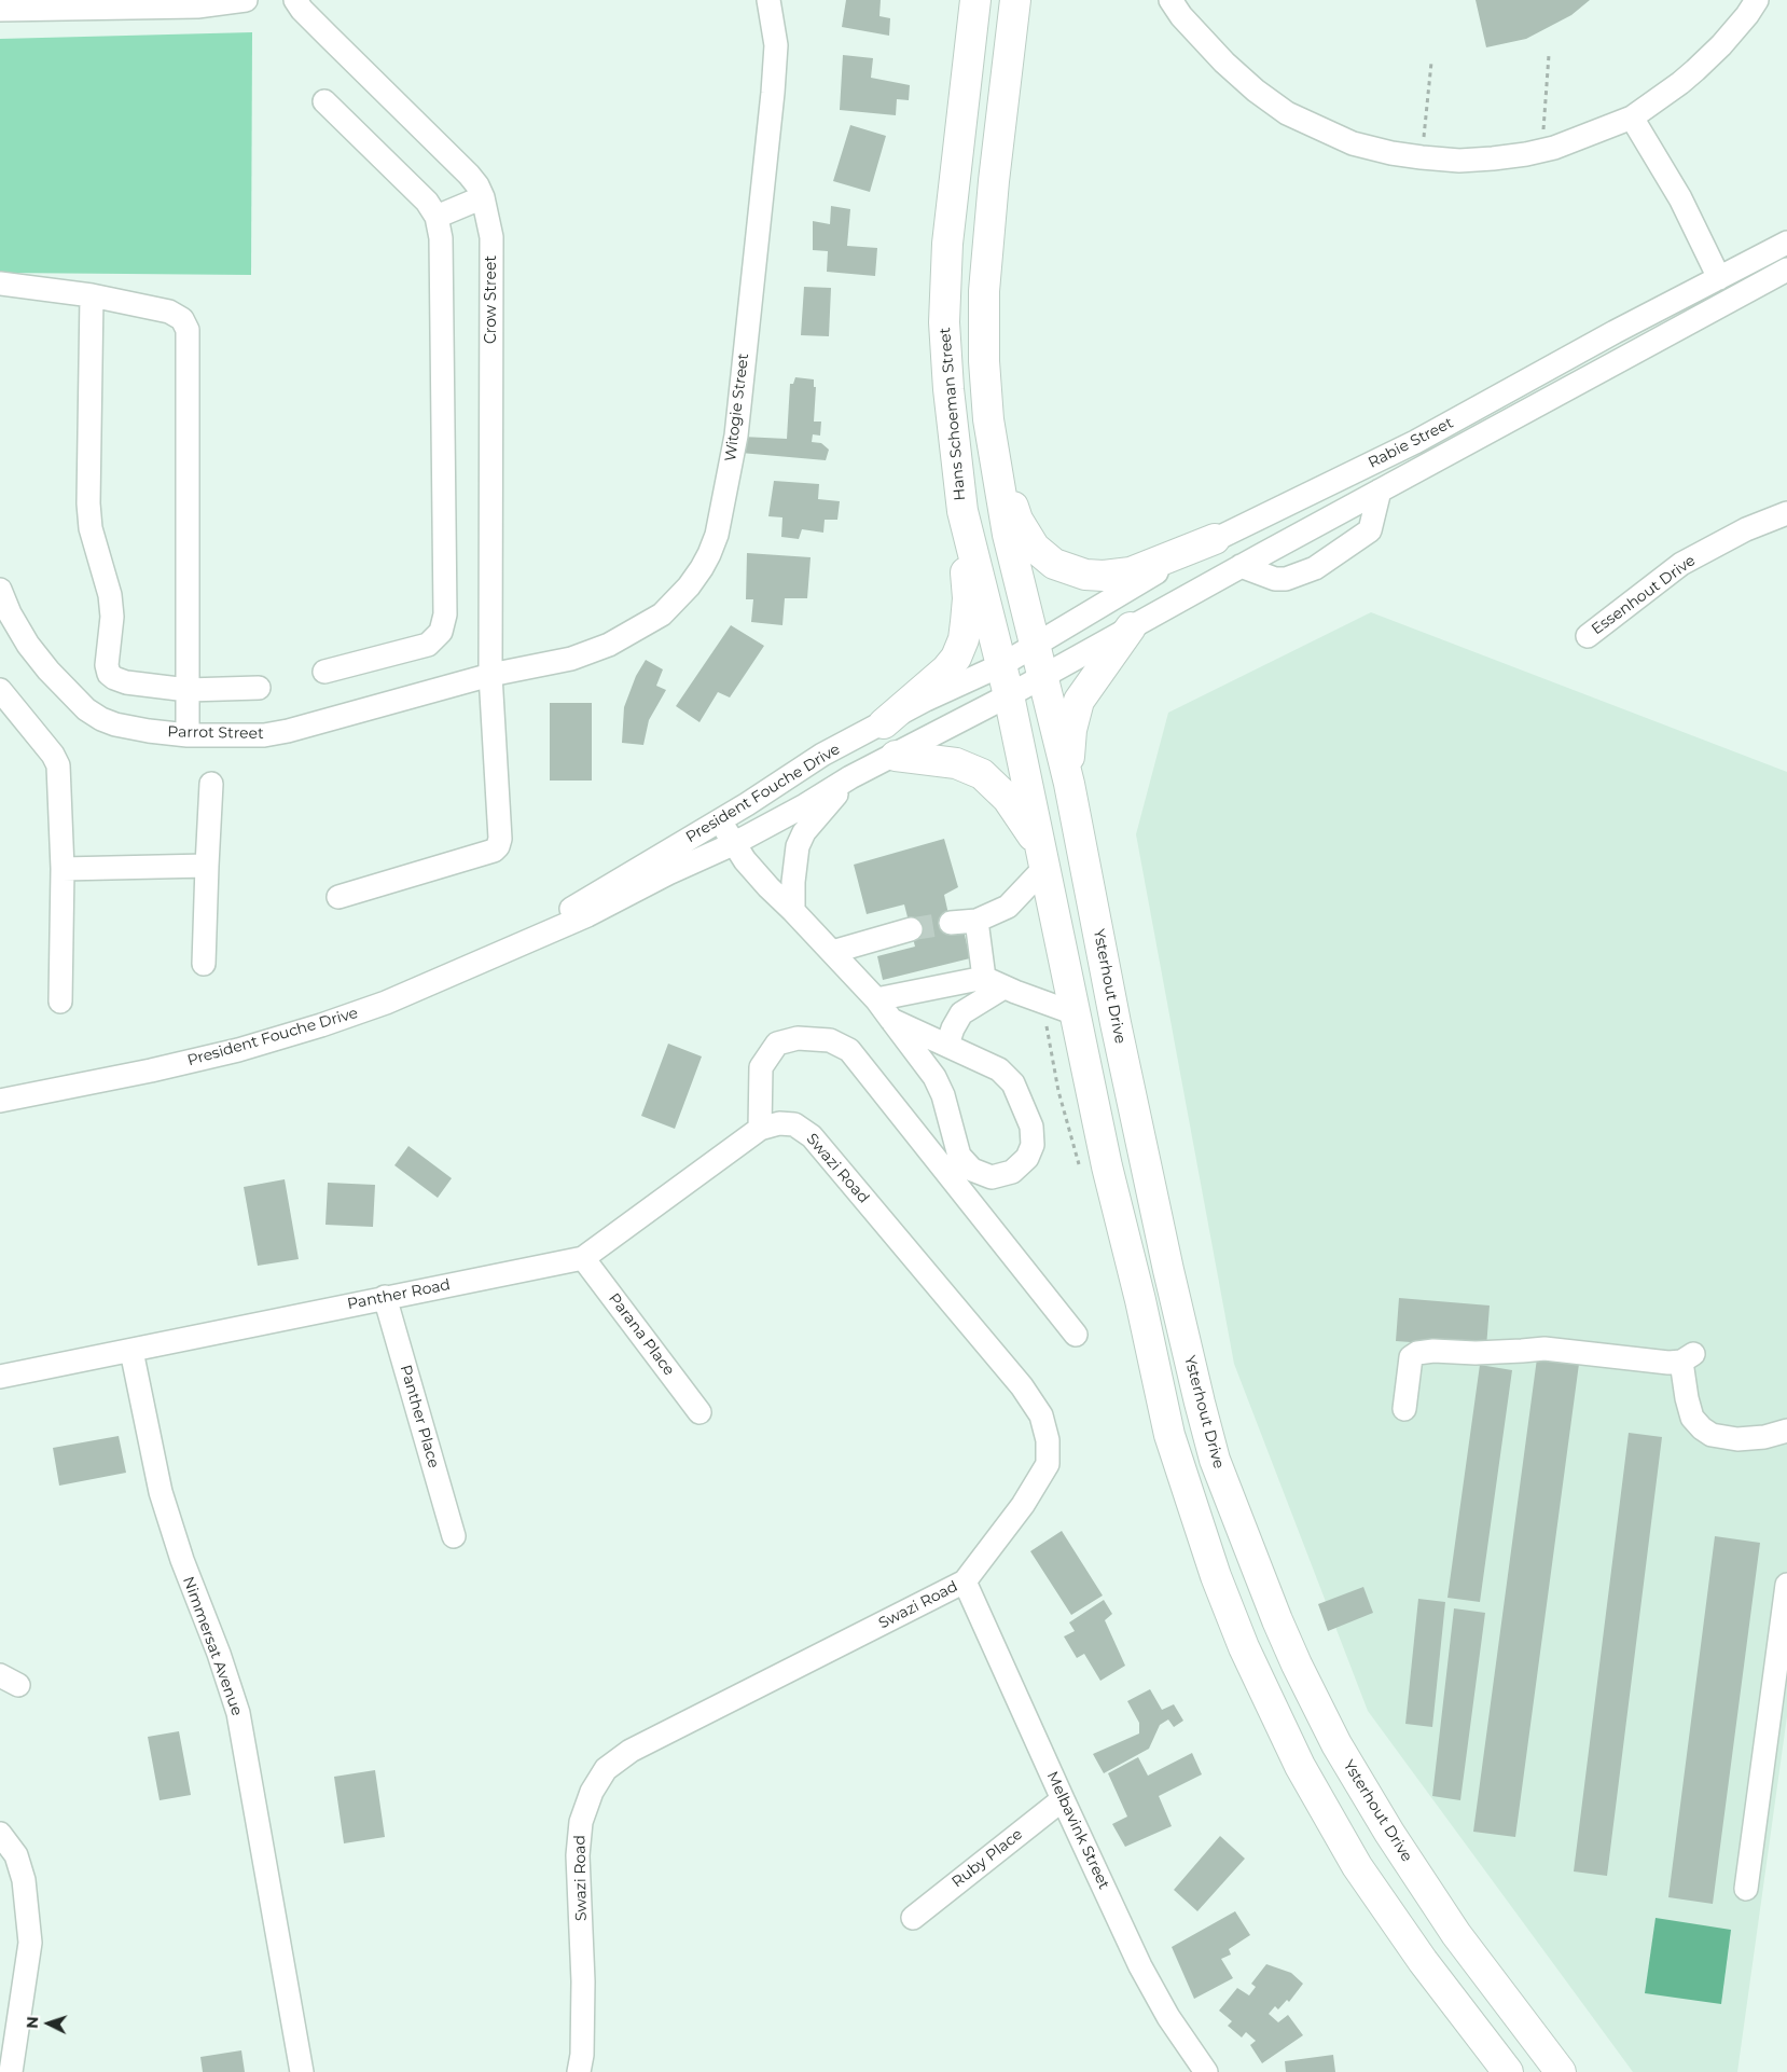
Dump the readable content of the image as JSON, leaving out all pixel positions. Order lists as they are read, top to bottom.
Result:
{
  "streets": {
    "main road": ["Hans Schoeman Street", "Ysterhout Drive"],
    "street": [
      "Crow Street",
      "Witogie Street",
      "Rabie Street",
      "Essenhout Drive",
      "Parrot Street",
      "President Fouche Drive",
      "Swazi Road",
      "Panther Road",
      "Parana Place",
      "Panther Place",
      "Nimmersat Avenue",
      "Melbavink Street",
      "Ruby Place"
    ]
  },
  "crossings": [
    ["Crow Street", "Witogie Street"],
    ["Crow Street", "Parrot Street"],
    ["Witogie Street", "Parrot Street"],
    ["Hans Schoeman Street", "Rabie Street"],
    ["Hans Schoeman Street", "President Fouche Drive"],
    ["Rabie Street", "President Fouche Drive"],
    ["Rabie Street", "Ysterhout Drive"],
    ["Swazi Road", "Panther Road"],
    ["Swazi Road", "Melbavink Street"],
    ["Panther Road", "Parana Place"],
    ["Panther Road", "Panther Place"],
    ["Panther Road", "Nimmersat Avenue"],
    ["Melbavink Street", "Ruby Place"]
  ],
  "north": "left"
}
